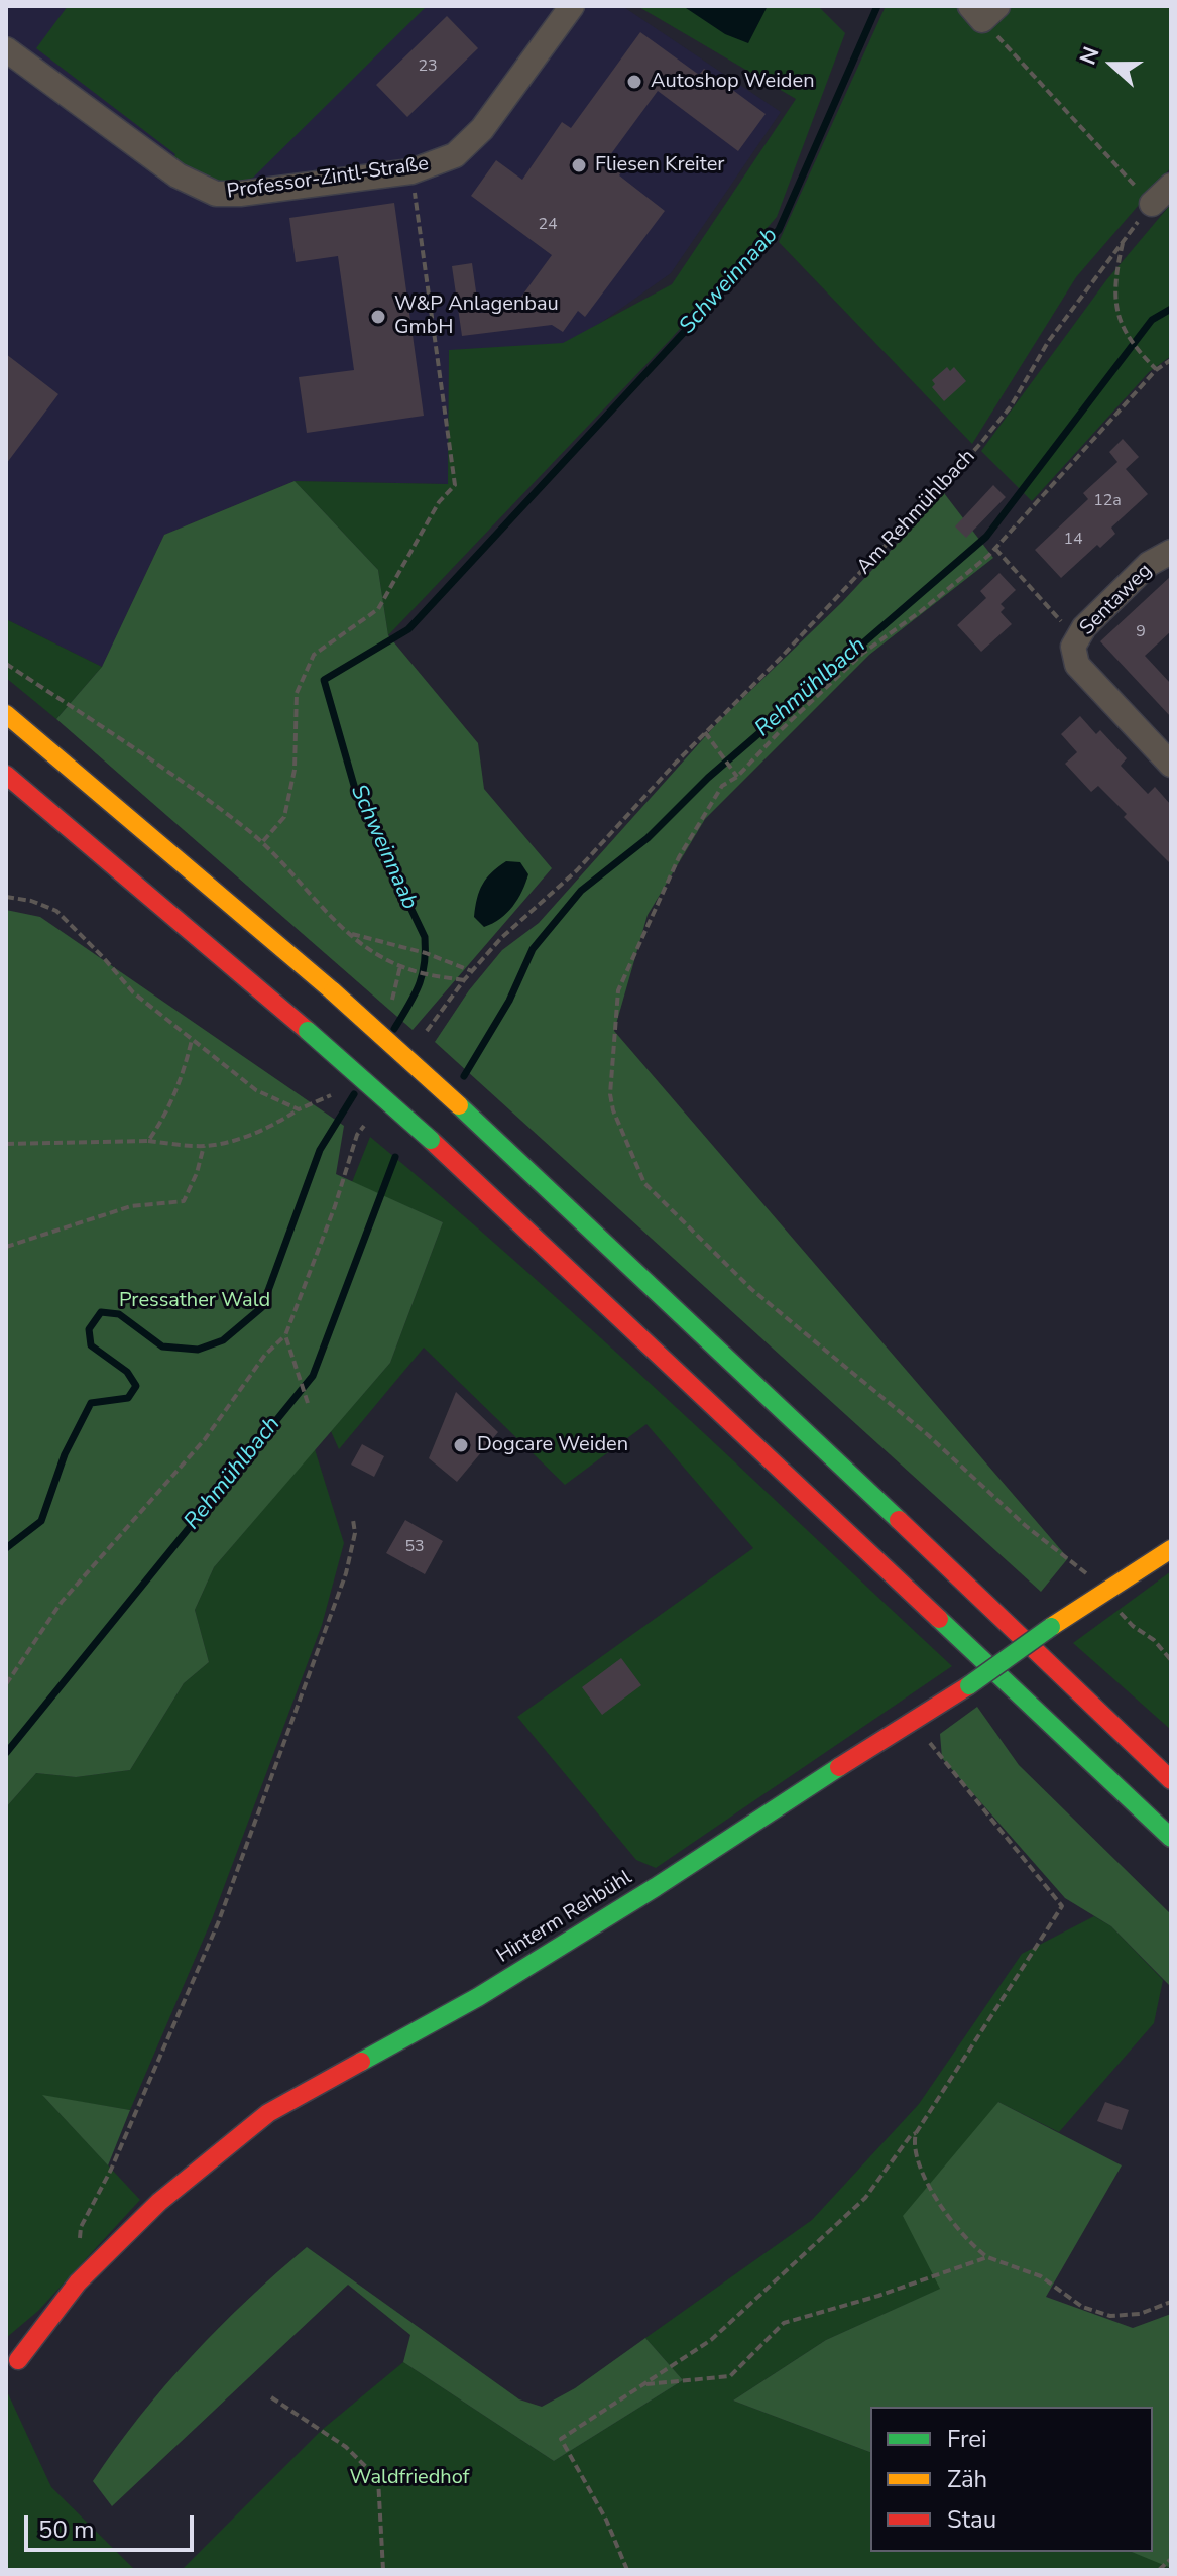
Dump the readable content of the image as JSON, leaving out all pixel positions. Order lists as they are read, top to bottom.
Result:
{
  "streets": {
    "main road": ["Hinterm Rehbühl"],
    "street": ["Professor-Zintl-Straße", "Sentaweg"],
    "path": ["Am Rehmühlbach"]
  },
  "water": ["Schweinnaab", "Rehmühlbach"],
  "parks": ["Pressather Wald", "Waldfriedhof"],
  "places": [
    "Autoshop Weiden",
    "Fliesen Kreiter",
    "W&P Anlagenbau GmbH",
    "Dogcare Weiden"
  ],
  "house_numbers": [
    "23",
    "24",
    "12a",
    "14",
    "9",
    "53"
  ],
  "legend": ["Frei", "Zäh", "Stau"],
  "scale_bar": "50 m",
  "north": "left"
}
